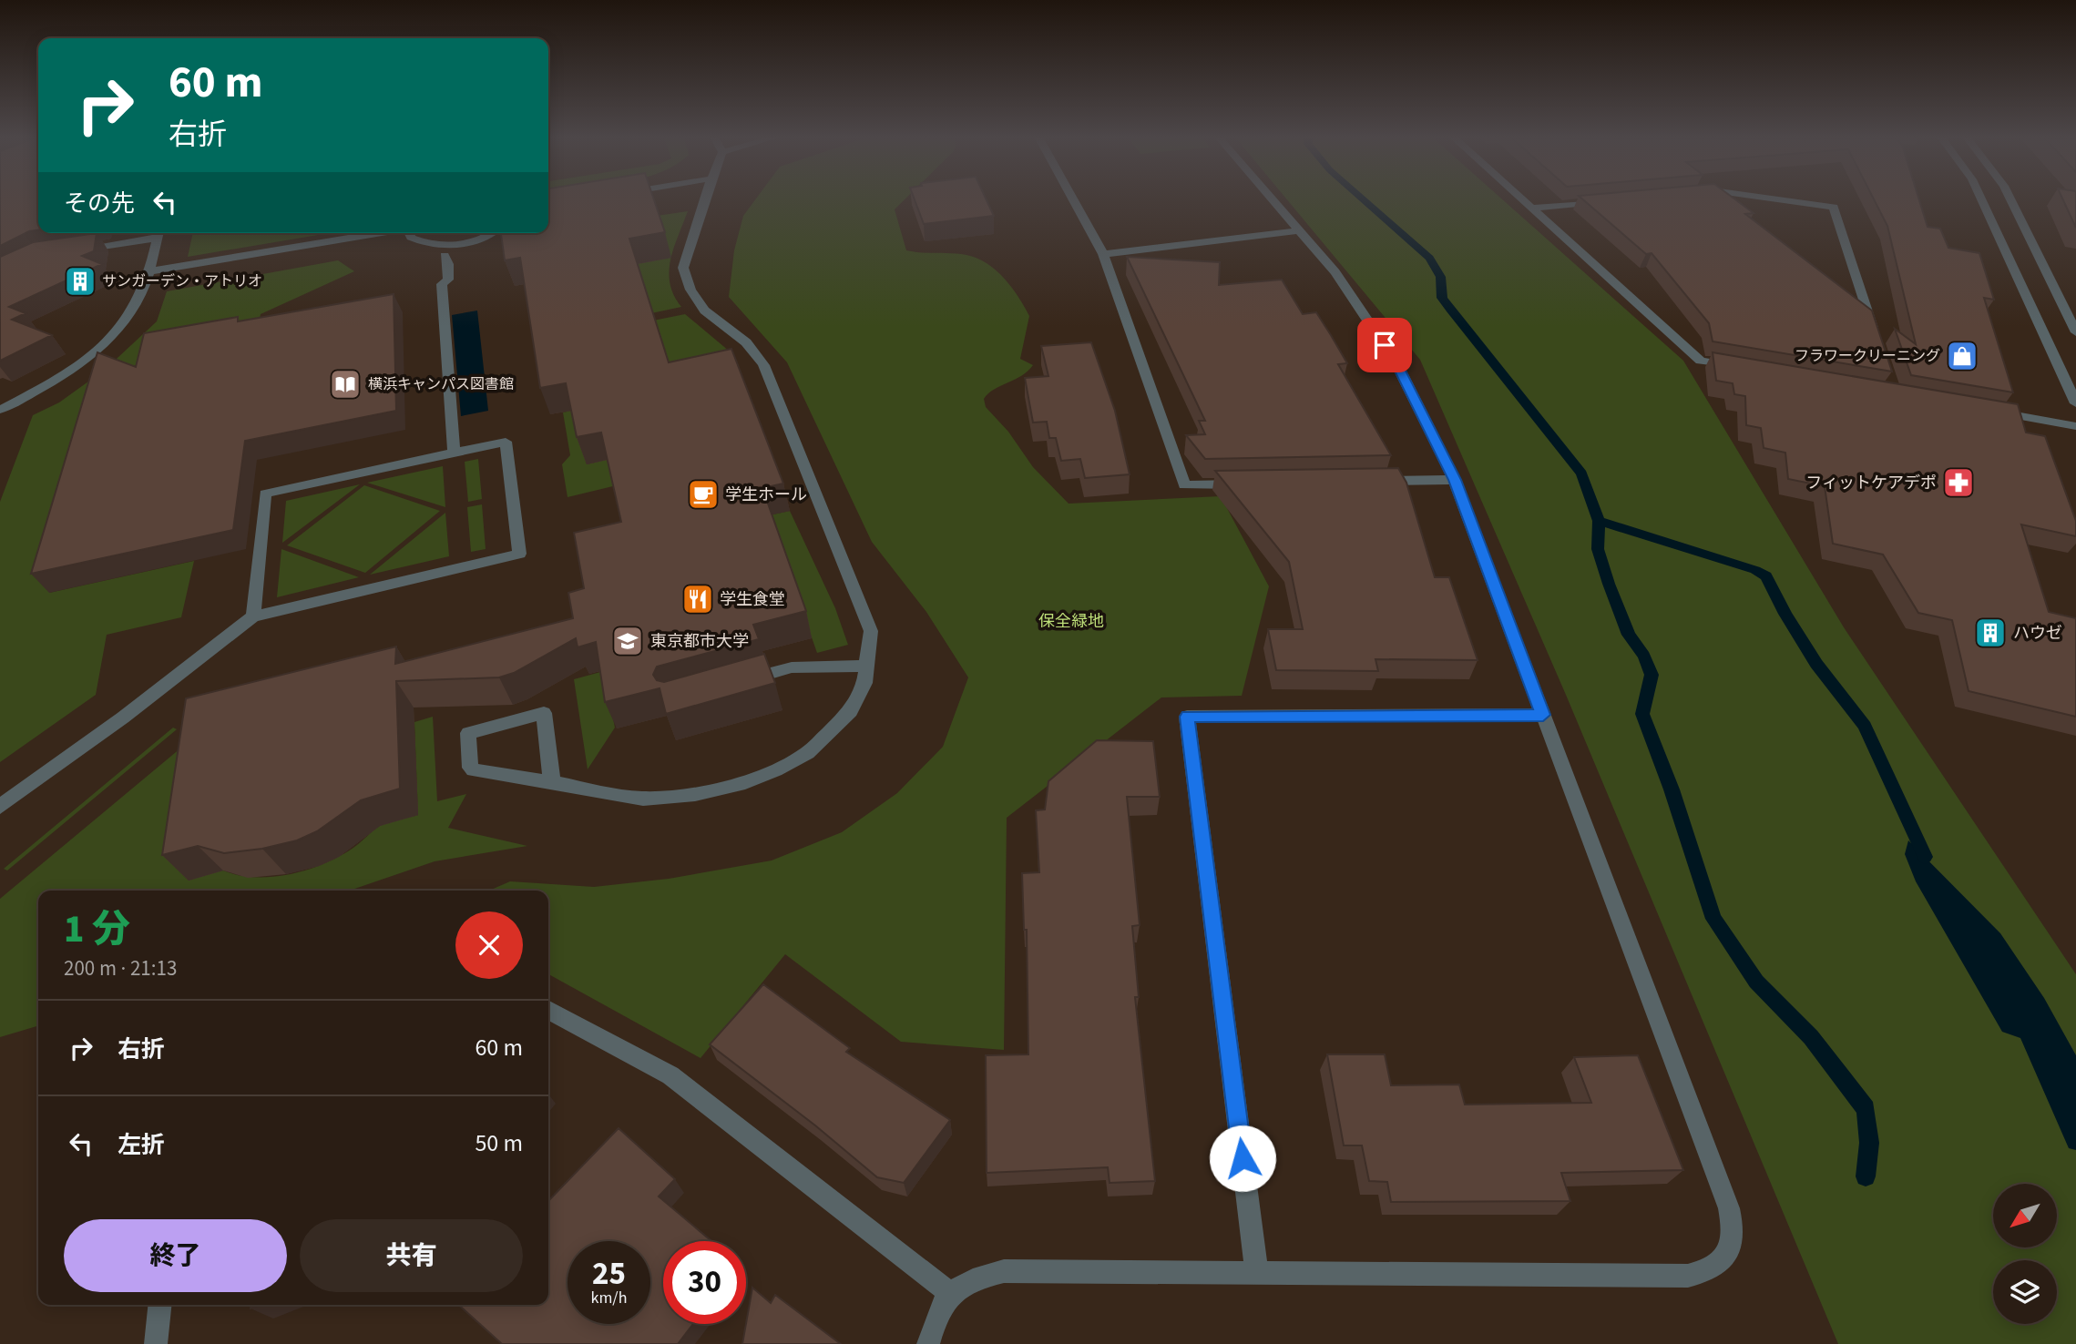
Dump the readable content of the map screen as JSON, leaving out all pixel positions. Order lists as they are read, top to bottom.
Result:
{
  "parks": ["保全緑地"],
  "places": {
    "building": ["サンガーデン・アトリオ", "ハウゼ"],
    "shop": ["フラワークリーニング"],
    "library": ["横浜キャンパス図書館"],
    "pharmacy": ["フィットケアデポ"],
    "cafe": ["学生ホール"],
    "restaurant": ["学生食堂"],
    "school or university": ["東京都市大学"]
  },
  "north": "bottom left",
  "page": {
    "turn": ["60 m", "右折"],
    "then": "その先",
    "heading": ["1 分", "200 m · 21:13"],
    "list": [
      {
        "name": "右折",
        "value": "60 m"
      },
      {
        "name": "左折",
        "value": "50 m"
      }
    ],
    "buttons": ["終了", "共有"],
    "speed": "25 km/h",
    "limit": "30"
  }
}
